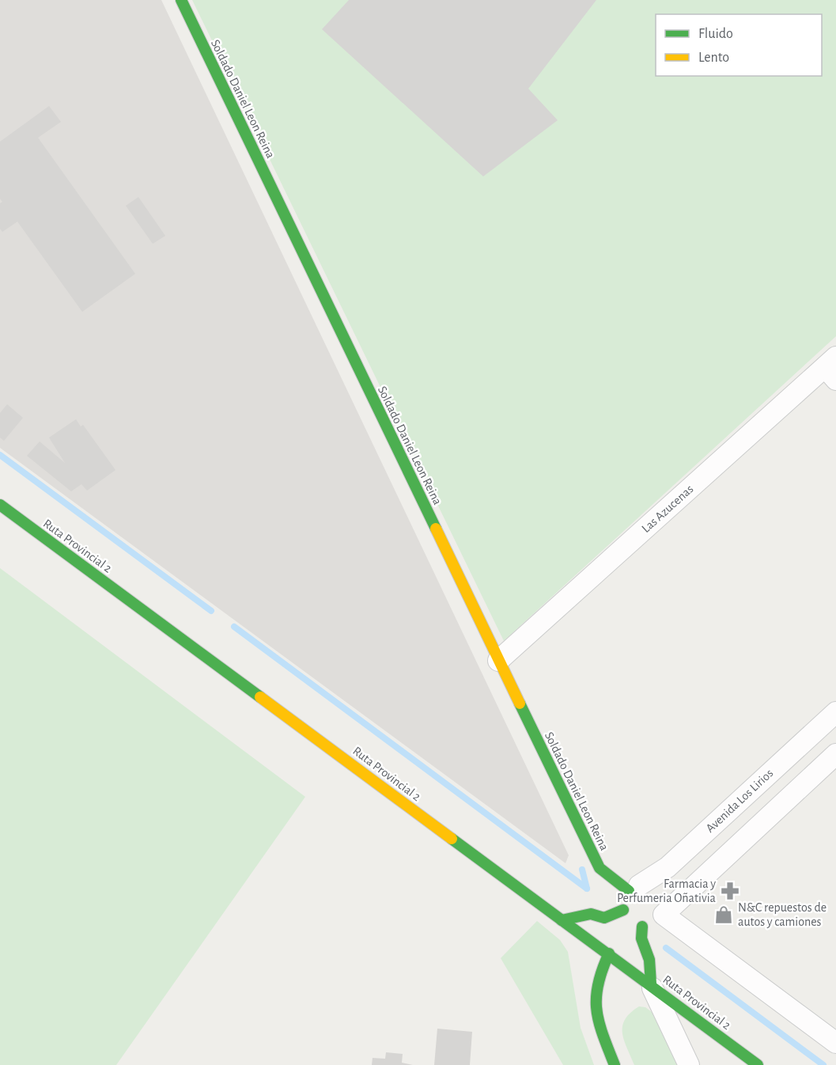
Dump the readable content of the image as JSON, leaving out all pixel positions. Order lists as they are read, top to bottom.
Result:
{
  "streets": {
    "main road": ["Soldado Daniel Leon Reina", "Ruta Provincial 2"],
    "street": ["Las Azucenas", "Avenida Los Lirios"]
  },
  "crossings": [
    ["Soldado Daniel Leon Reina", "Las Azucenas"],
    ["Soldado Daniel Leon Reina", "Avenida Los Lirios"]
  ],
  "places": {
    "pharmacy": ["Farmacia y Perfumeria Oñativia"],
    "shop": ["N&C repuestos de autos y camiones"]
  },
  "legend": ["Fluido", "Lento"]
}
